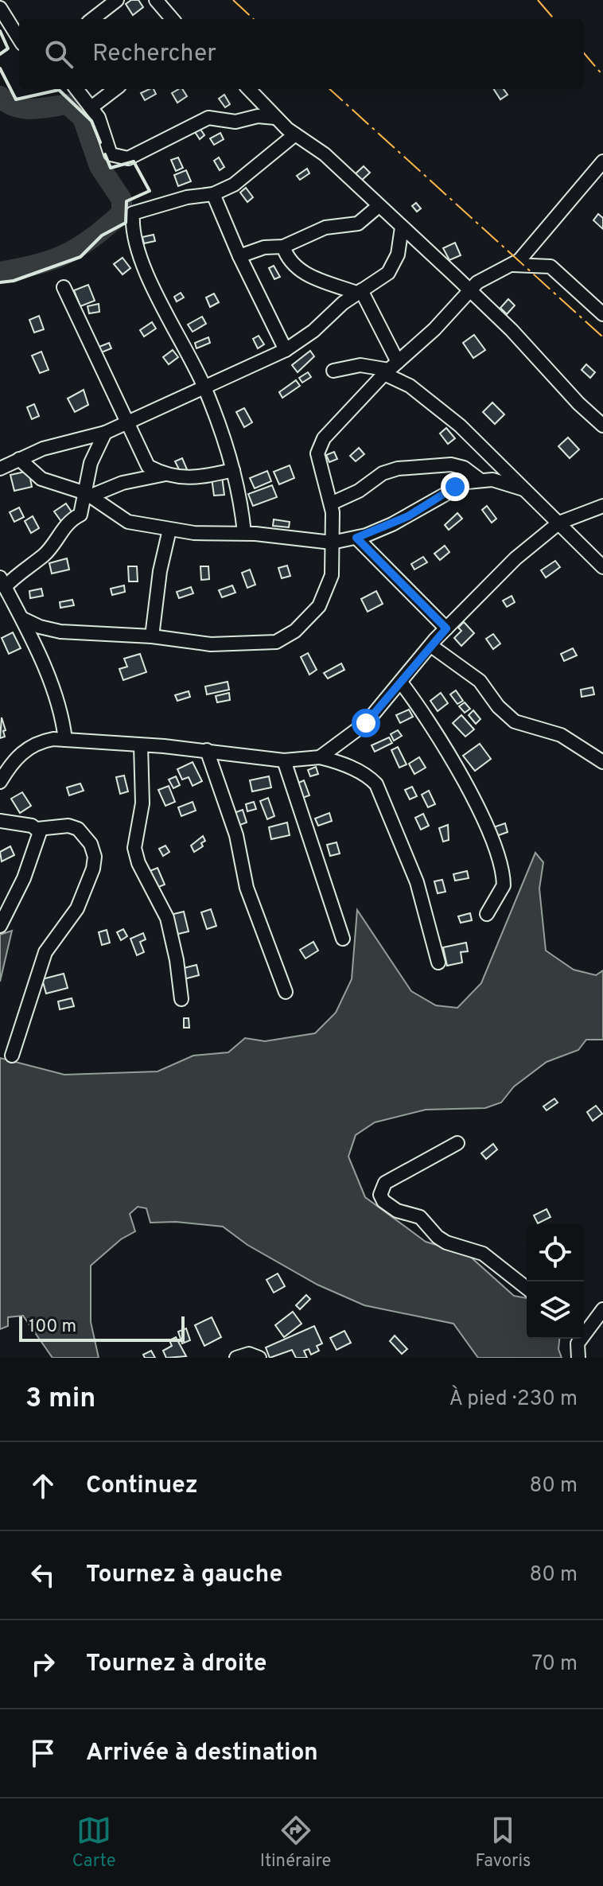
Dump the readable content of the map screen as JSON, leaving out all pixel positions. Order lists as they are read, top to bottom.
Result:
{
  "scale_bar": "100 m",
  "page": {
    "search": "Rechercher",
    "scale": "100 m",
    "heading": ["3 min", "À pied · 230 m"],
    "list": [
      ["Continuez", "80 m"],
      ["Tournez à gauche", "80 m"],
      ["Tournez à droite", "70 m"],
      "Arrivée à destination"
    ],
    "nav": ["Carte", "Itinéraire", "Favoris"]
  }
}
